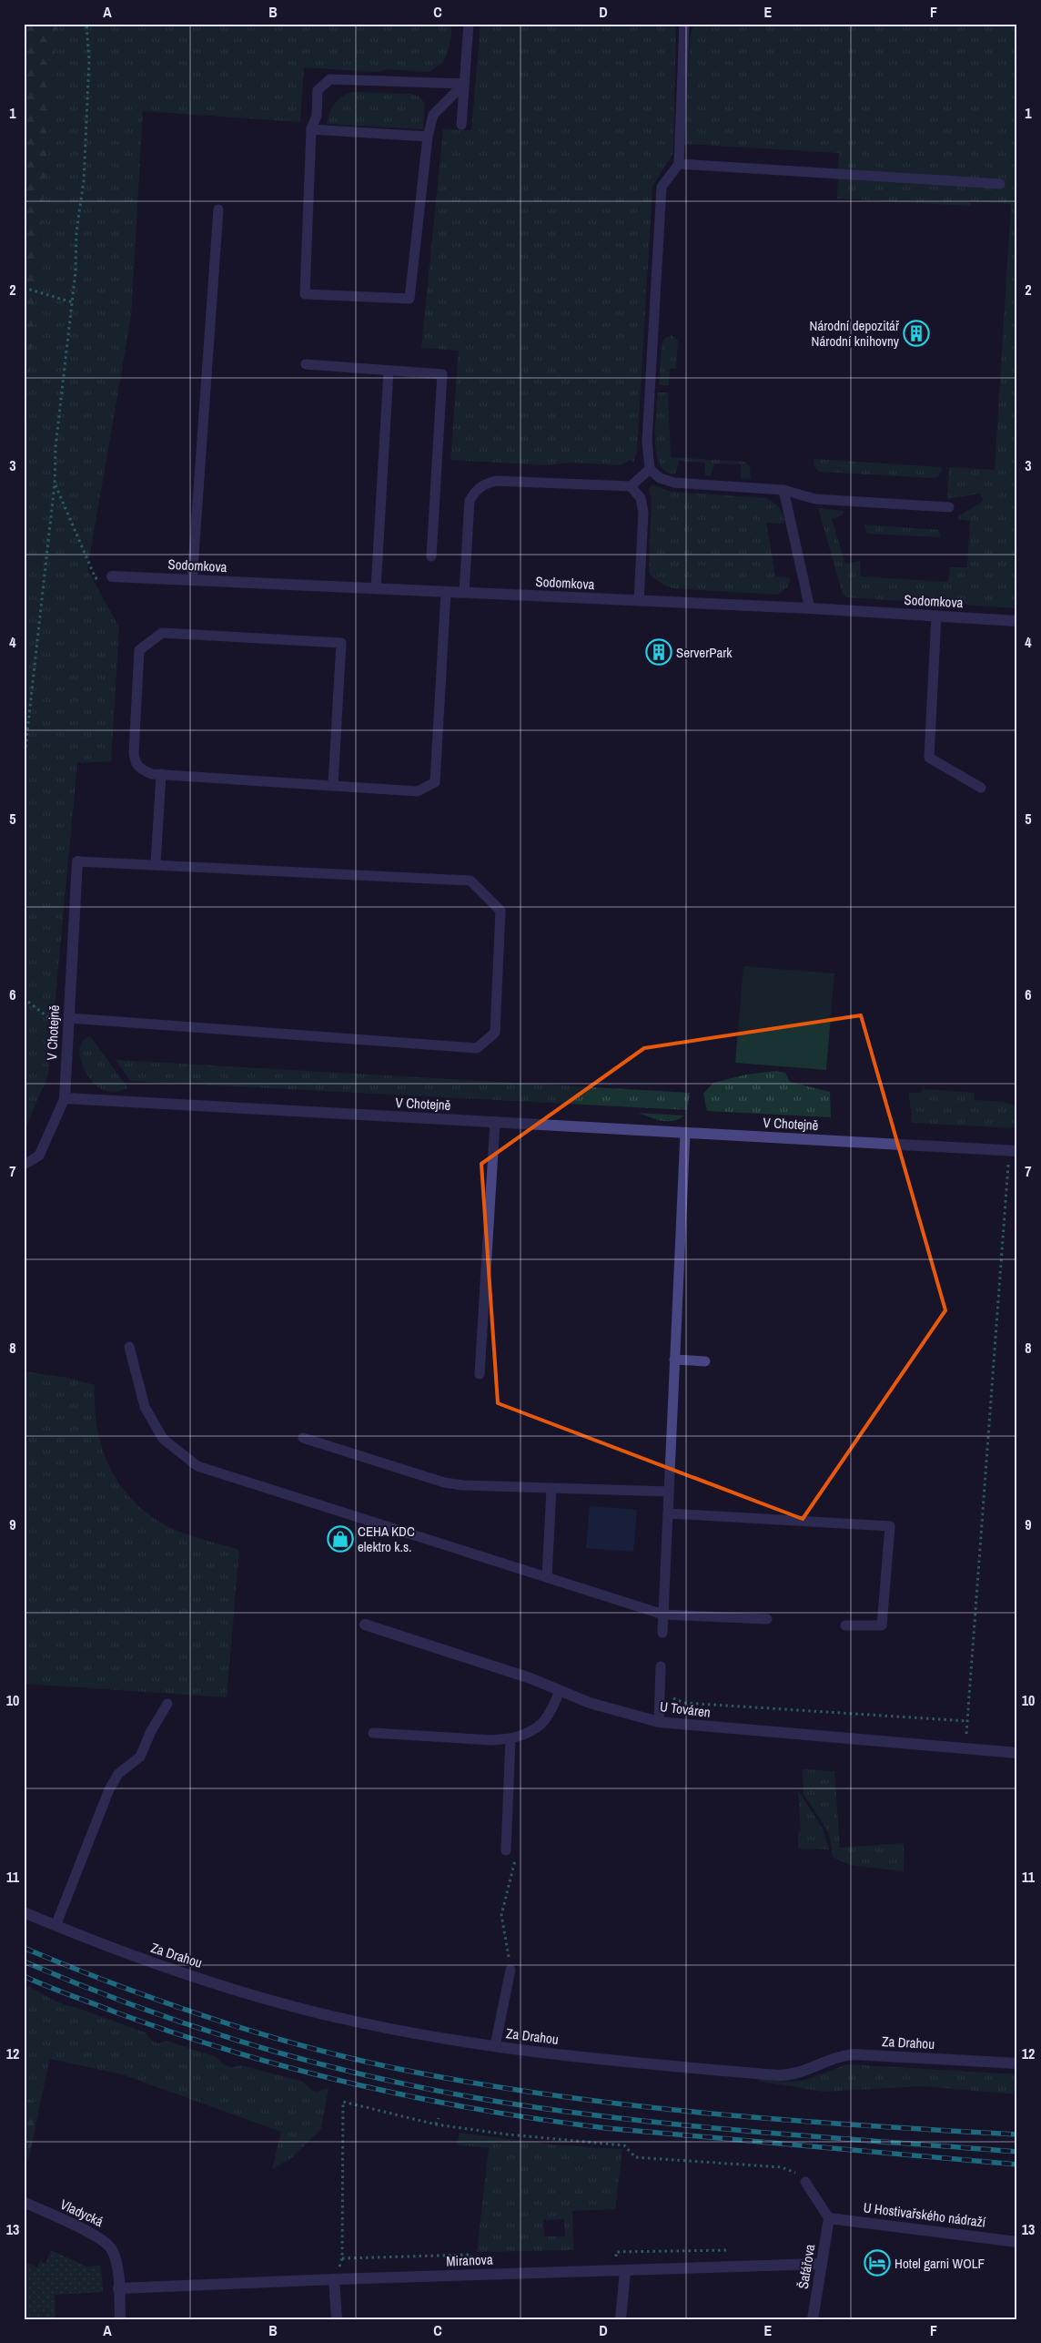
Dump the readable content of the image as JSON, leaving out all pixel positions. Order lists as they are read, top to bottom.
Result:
{
  "streets": {
    "street": [
      "Sodomkova",
      "V Chotejně",
      "U Továren",
      "Za Drahou",
      "Vladycká",
      "U Hostivařského nádraží",
      "Miranova",
      "Šafářova"
    ]
  },
  "crossings": [
    ["Vladycká", "Miranova"],
    ["U Hostivařského nádraží", "Šafářova"],
    ["Miranova", "Šafářova"]
  ],
  "places": {
    "building": ["Národní depozitář Národní knihovny", "ServerPark"],
    "shop": ["CEHA KDC elektro k.s."],
    "hotel": ["Hotel garni WOLF"]
  },
  "grid": {
    "columns": [
      "A",
      "B",
      "C",
      "D",
      "E",
      "F"
    ],
    "rows": [
      "1",
      "2",
      "3",
      "4",
      "5",
      "6",
      "7",
      "8",
      "9",
      "10",
      "11",
      "12",
      "13"
    ]
  }
}
